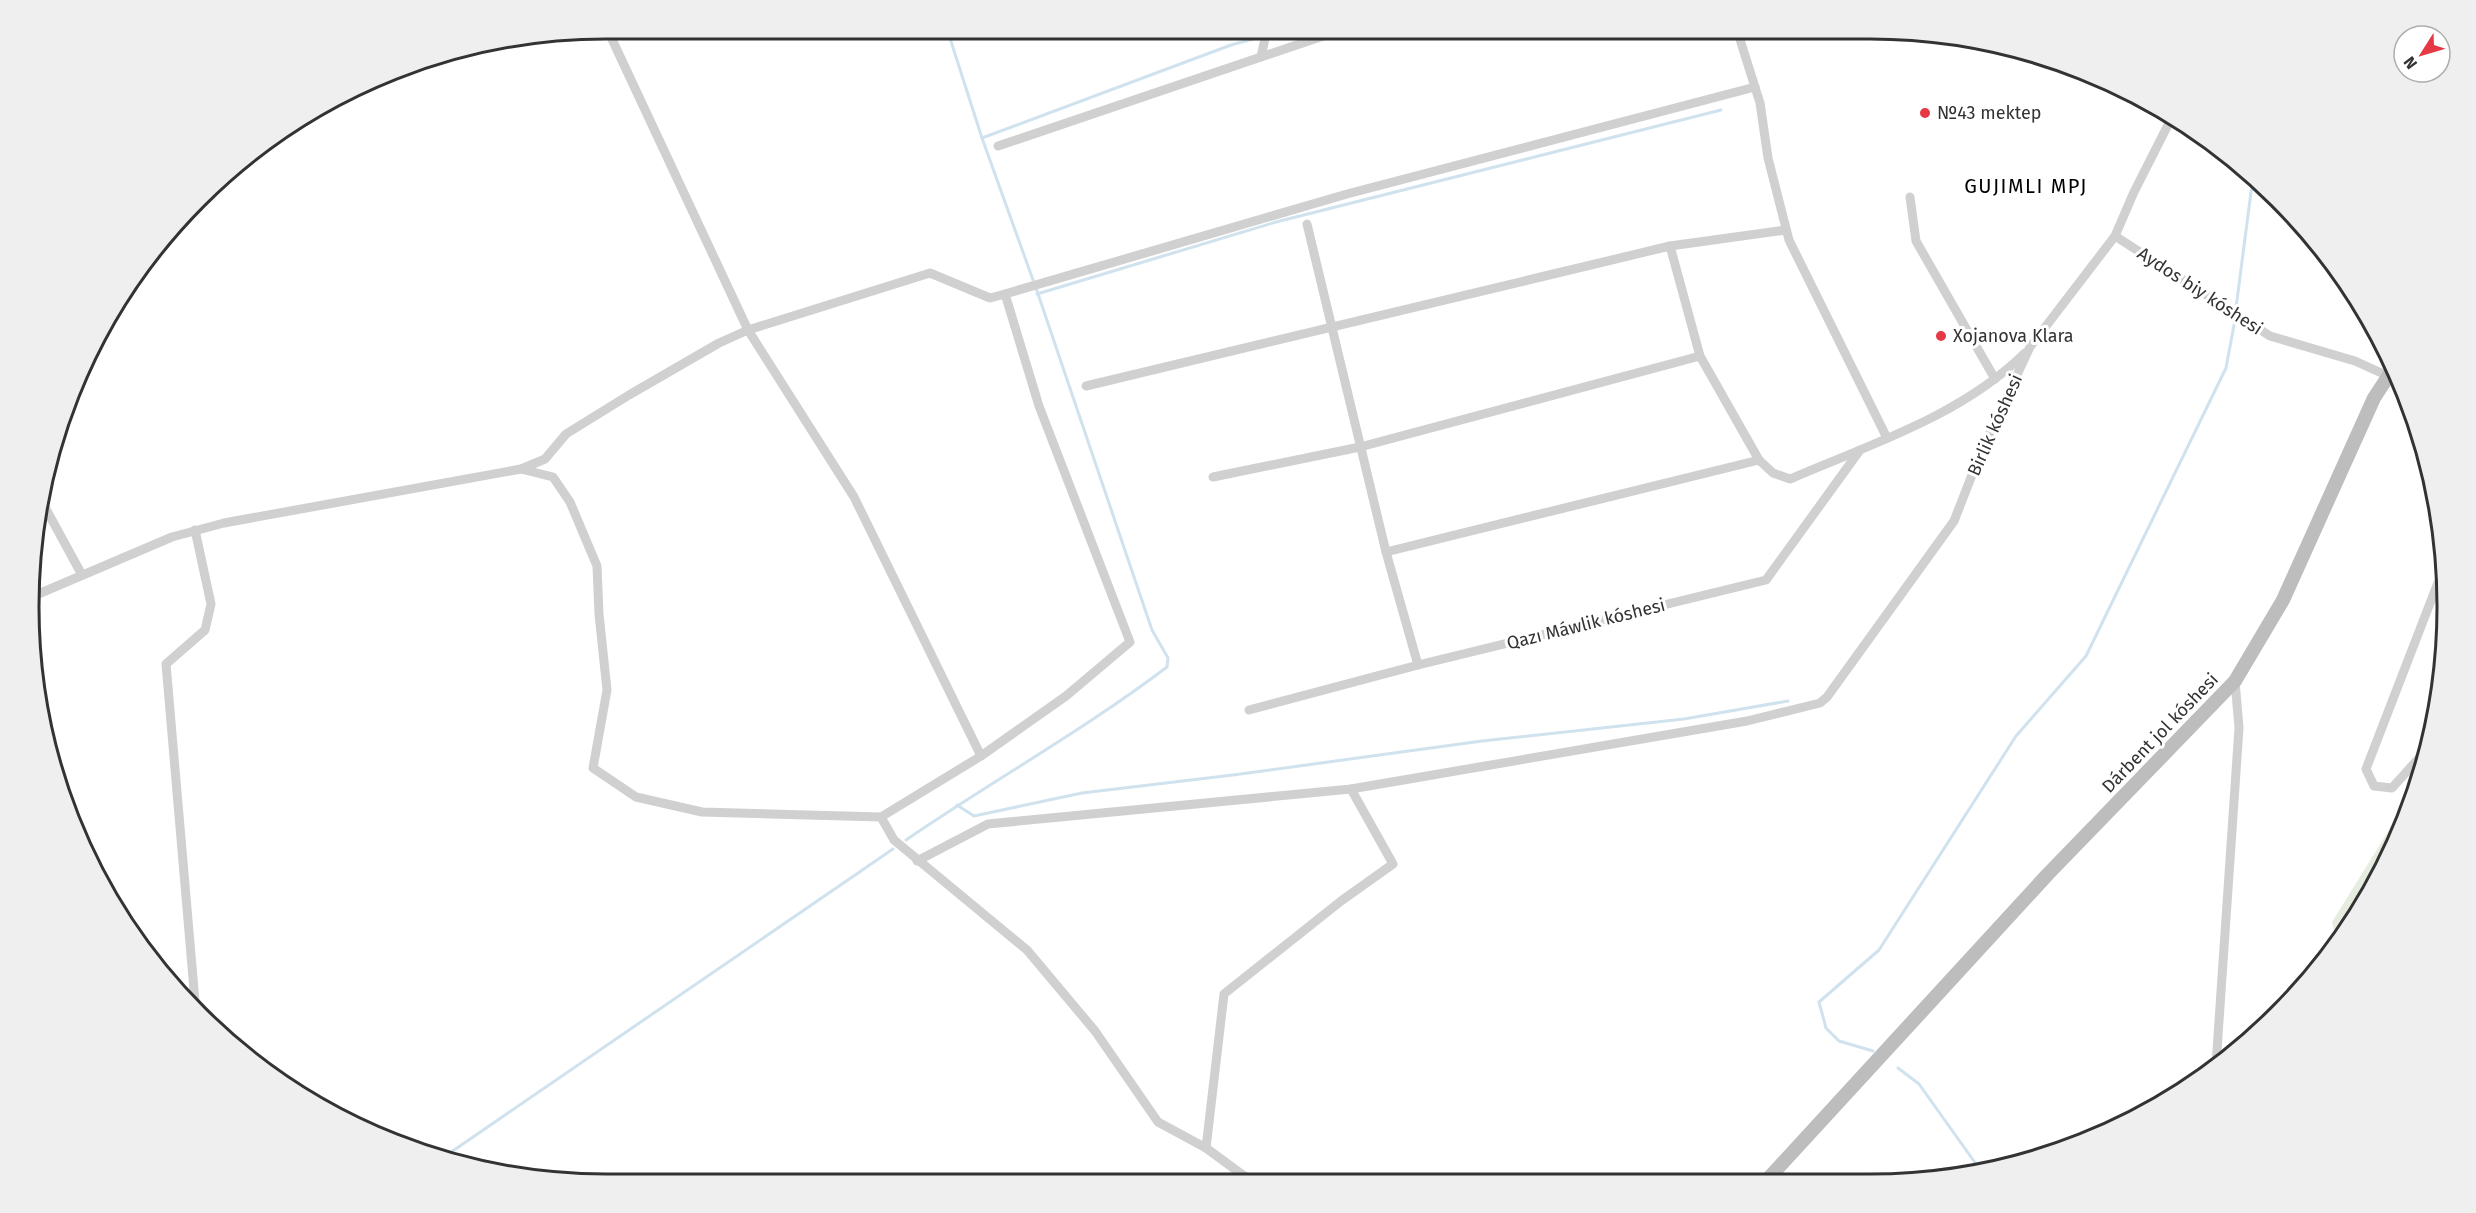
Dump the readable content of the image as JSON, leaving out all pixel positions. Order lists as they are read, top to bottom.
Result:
{
  "streets": {
    "main road": ["Dárbent jol kóshesi"],
    "street": ["Aydos biy kóshesi", "Birlik kóshesi", "Qazı Máwlik kóshesi"]
  },
  "crossings": [
    ["Aydos biy kóshesi", "Birlik kóshesi"]
  ],
  "districts": ["GUJIMLI MPJ"],
  "places": ["№43 mektep", "Xojanova Klara"],
  "north": "bottom left"
}
